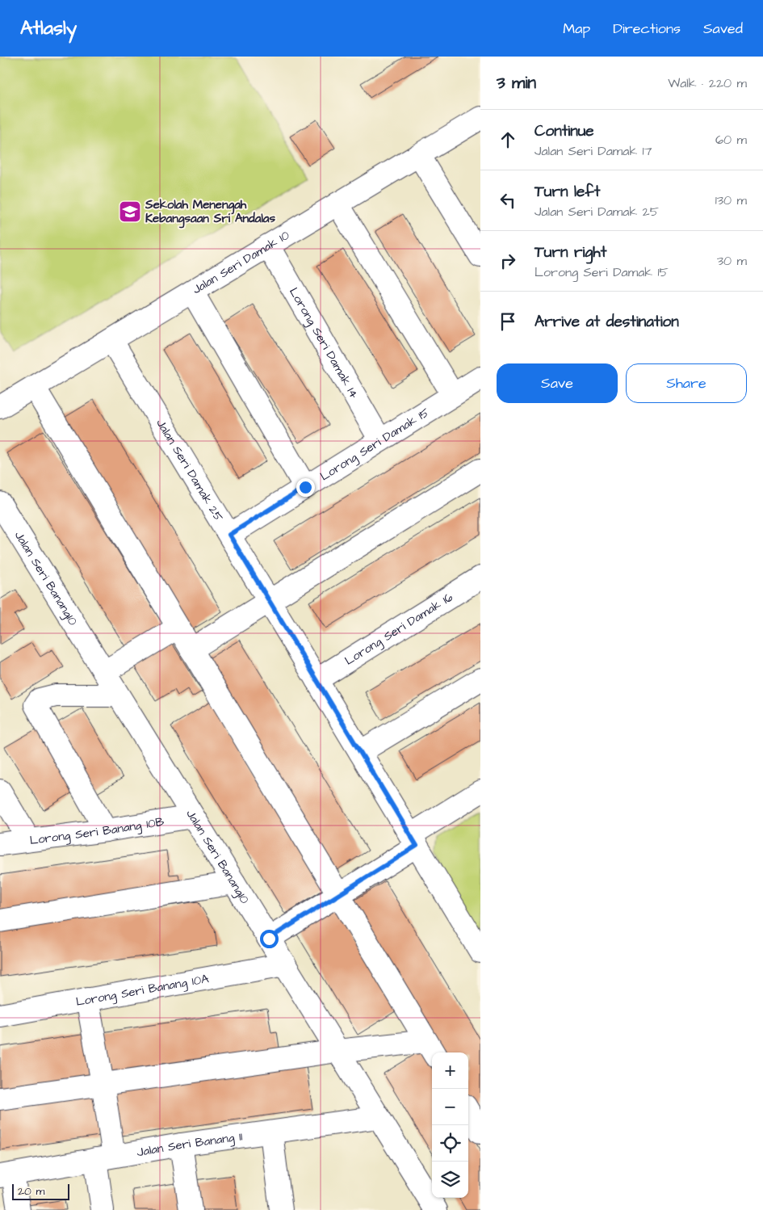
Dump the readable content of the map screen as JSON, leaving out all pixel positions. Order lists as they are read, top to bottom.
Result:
{
  "streets": {
    "street": [
      "Jalan Seri Damak 10",
      "Lorong Seri Damak 14",
      "Lorong Seri Damak 15",
      "Jalan Seri Damak 25",
      "Jalan Seri Banang10",
      "Lorong Seri Damak 16",
      "Lorong Seri Banang 10B",
      "Lorong Seri Banang 10A",
      "Jalan Seri Banang 11"
    ]
  },
  "crossings": [
    ["Jalan Seri Damak 10", "Lorong Seri Damak 14"],
    ["Jalan Seri Damak 10", "Jalan Seri Damak 25"],
    ["Lorong Seri Damak 14", "Lorong Seri Damak 15"],
    ["Lorong Seri Damak 15", "Jalan Seri Damak 25"],
    ["Jalan Seri Damak 25", "Lorong Seri Damak 16"],
    ["Jalan Seri Banang10", "Lorong Seri Banang 10B"],
    ["Jalan Seri Banang10", "Lorong Seri Banang 10A"],
    ["Jalan Seri Banang10", "Jalan Seri Banang 11"]
  ],
  "places": {
    "school or university": ["Sekolah Menengah Kebangsaan Sri Andalas"]
  },
  "scale_bar": "20 m",
  "page": {
    "header": "Atlasly",
    "nav": ["Map", "Directions", "Saved"],
    "heading": ["3 min", "Walk · 220 m"],
    "list": [
      ["Continue", "Jalan Seri Damak 17", "60 m"],
      ["Turn left", "Jalan Seri Damak 25", "130 m"],
      ["Turn right", "Lorong Seri Damak 15", "30 m"],
      "Arrive at destination"
    ],
    "buttons": ["Save", "Share"],
    "map_buttons": ["+", "−"],
    "scale": "20 m"
  }
}
